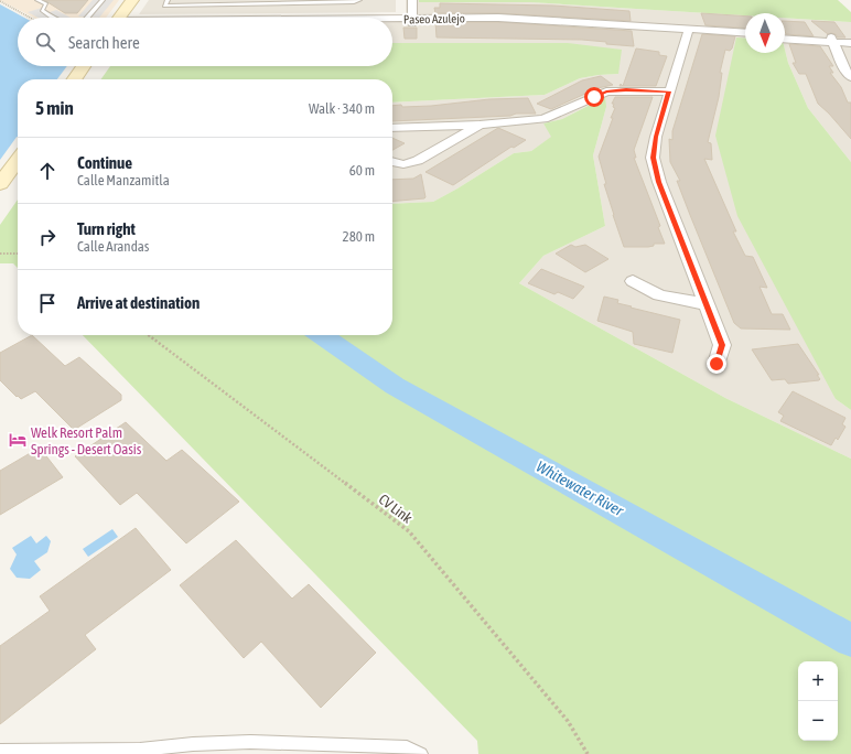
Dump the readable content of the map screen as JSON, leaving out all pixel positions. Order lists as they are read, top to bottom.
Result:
{
  "streets": {
    "street": ["Paseo Azulejo"],
    "path": ["CV Link"]
  },
  "water": ["Whitewater River"],
  "places": {
    "hotel": ["Welk Resort Palm Springs - Desert Oasis"]
  },
  "north": "bottom",
  "page": {
    "search": "Search here",
    "heading": ["5 min", "Walk · 340 m"],
    "list": [
      ["Continue", "Calle Manzamitla", "60 m"],
      ["Turn right", "Calle Arandas", "280 m"],
      "Arrive at destination"
    ],
    "map_buttons": ["+", "−"]
  }
}
